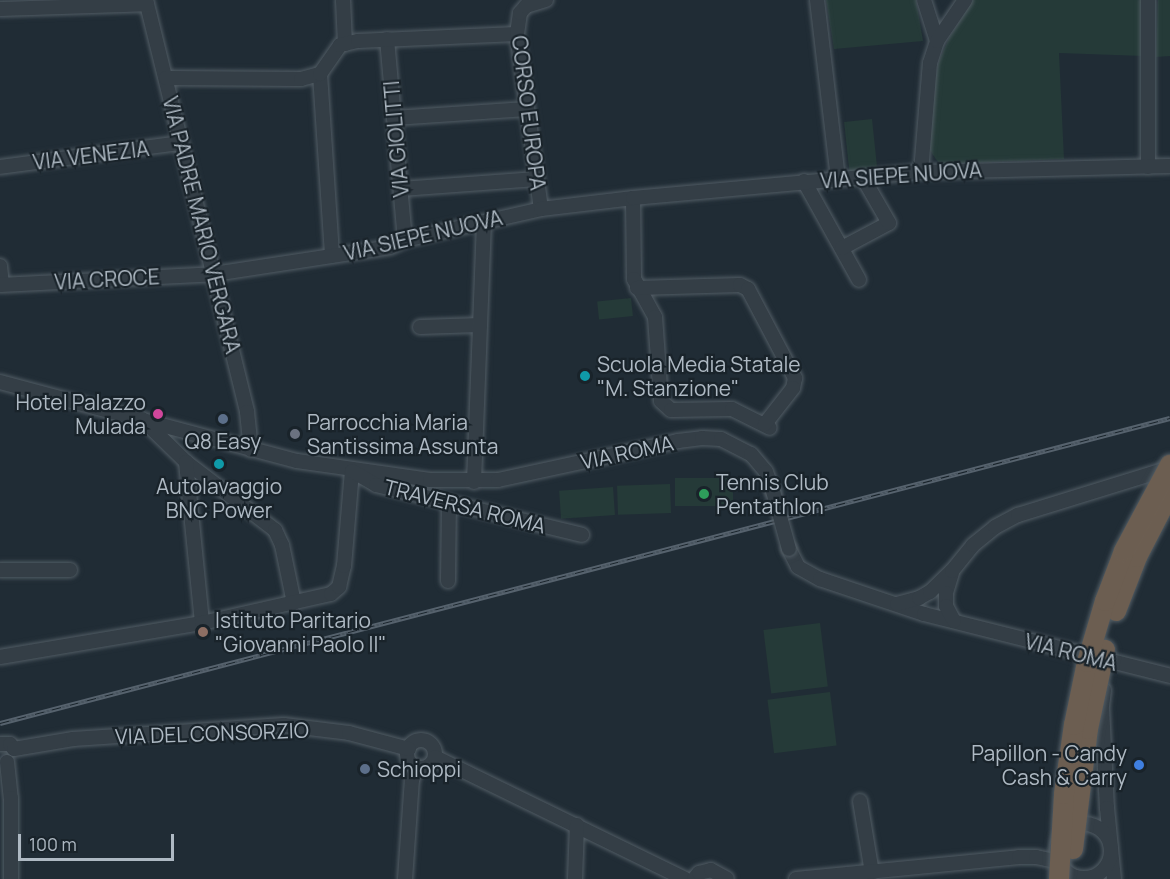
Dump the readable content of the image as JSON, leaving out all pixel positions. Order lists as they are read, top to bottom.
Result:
{
  "streets": {
    "street": [
      "CORSO EUROPA",
      "VIA GIOLITTI",
      "VIA VENEZIA",
      "VIA SIEPE NUOVA",
      "VIA PADRE MARIO VERGARA",
      "VIA CROCE",
      "VIA ROMA",
      "TRAVERSA ROMA",
      "VIA DEL CONSORZIO"
    ]
  },
  "crossings": [
    ["CORSO EUROPA", "VIA SIEPE NUOVA"],
    ["VIA GIOLITTI", "VIA SIEPE NUOVA"],
    ["VIA VENEZIA", "VIA PADRE MARIO VERGARA"],
    ["VIA SIEPE NUOVA", "VIA PADRE MARIO VERGARA"],
    ["VIA SIEPE NUOVA", "VIA CROCE"],
    ["VIA PADRE MARIO VERGARA", "VIA CROCE"],
    ["VIA PADRE MARIO VERGARA", "VIA ROMA"],
    ["VIA ROMA", "TRAVERSA ROMA"]
  ],
  "places": [
    "Scuola Media Statale \"M. Stanzione\"",
    "Hotel Palazzo Mulada",
    "Q8 Easy",
    "Parrocchia Maria Santissima Assunta",
    "Autolavaggio BNC Power",
    "Tennis Club Pentathlon",
    "Istituto Paritario \"Giovanni Paolo II\"",
    "Papillon - Candy Cash & Carry",
    "Schioppi"
  ],
  "scale_bar": "100 m"
}
